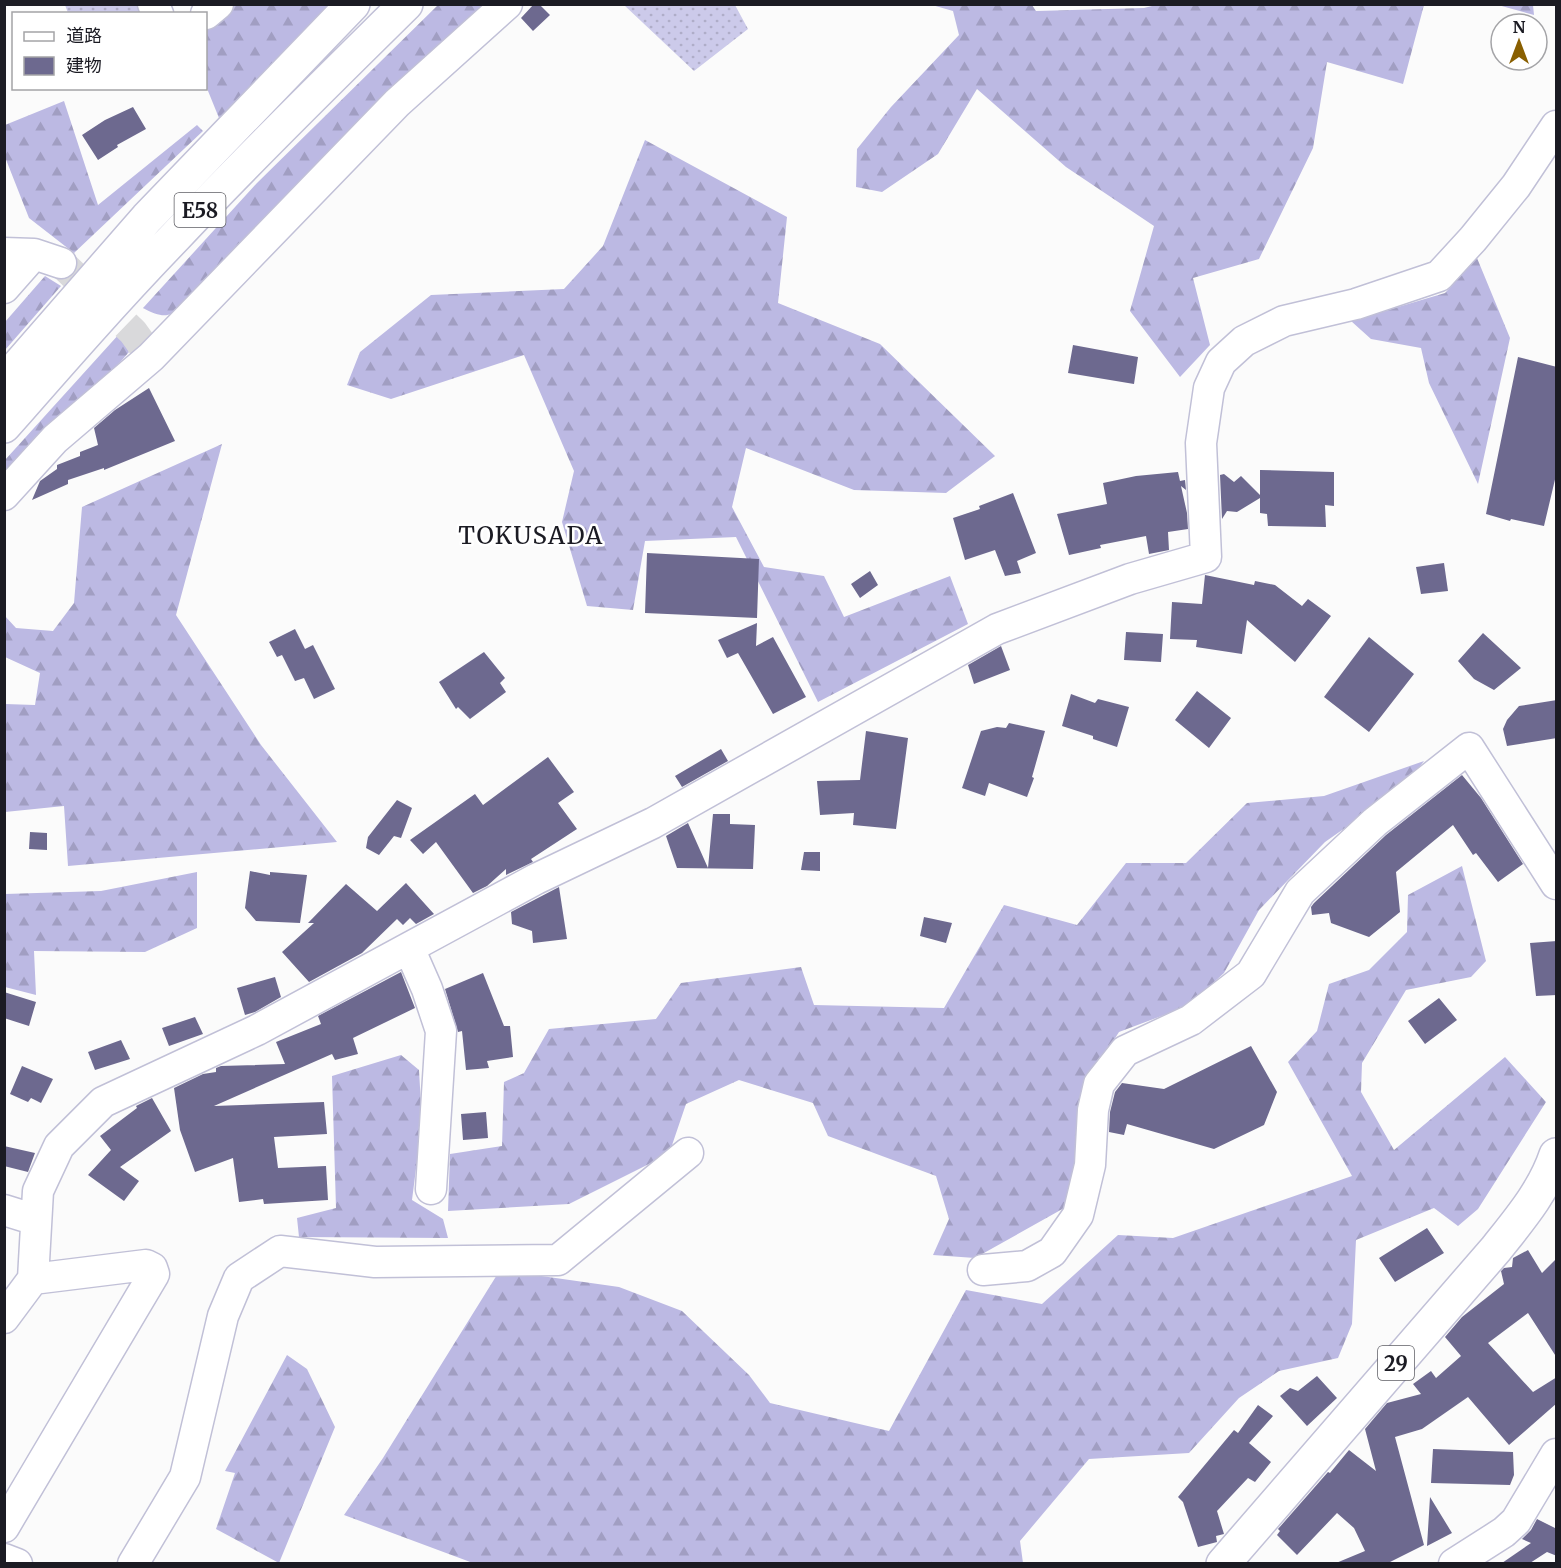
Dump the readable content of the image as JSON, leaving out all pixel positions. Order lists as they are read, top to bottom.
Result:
{
  "streets": {
    "main road": ["E58", "29"]
  },
  "districts": ["TOKUSADA"],
  "legend": ["道路", "建物"],
  "north": "top"
}
